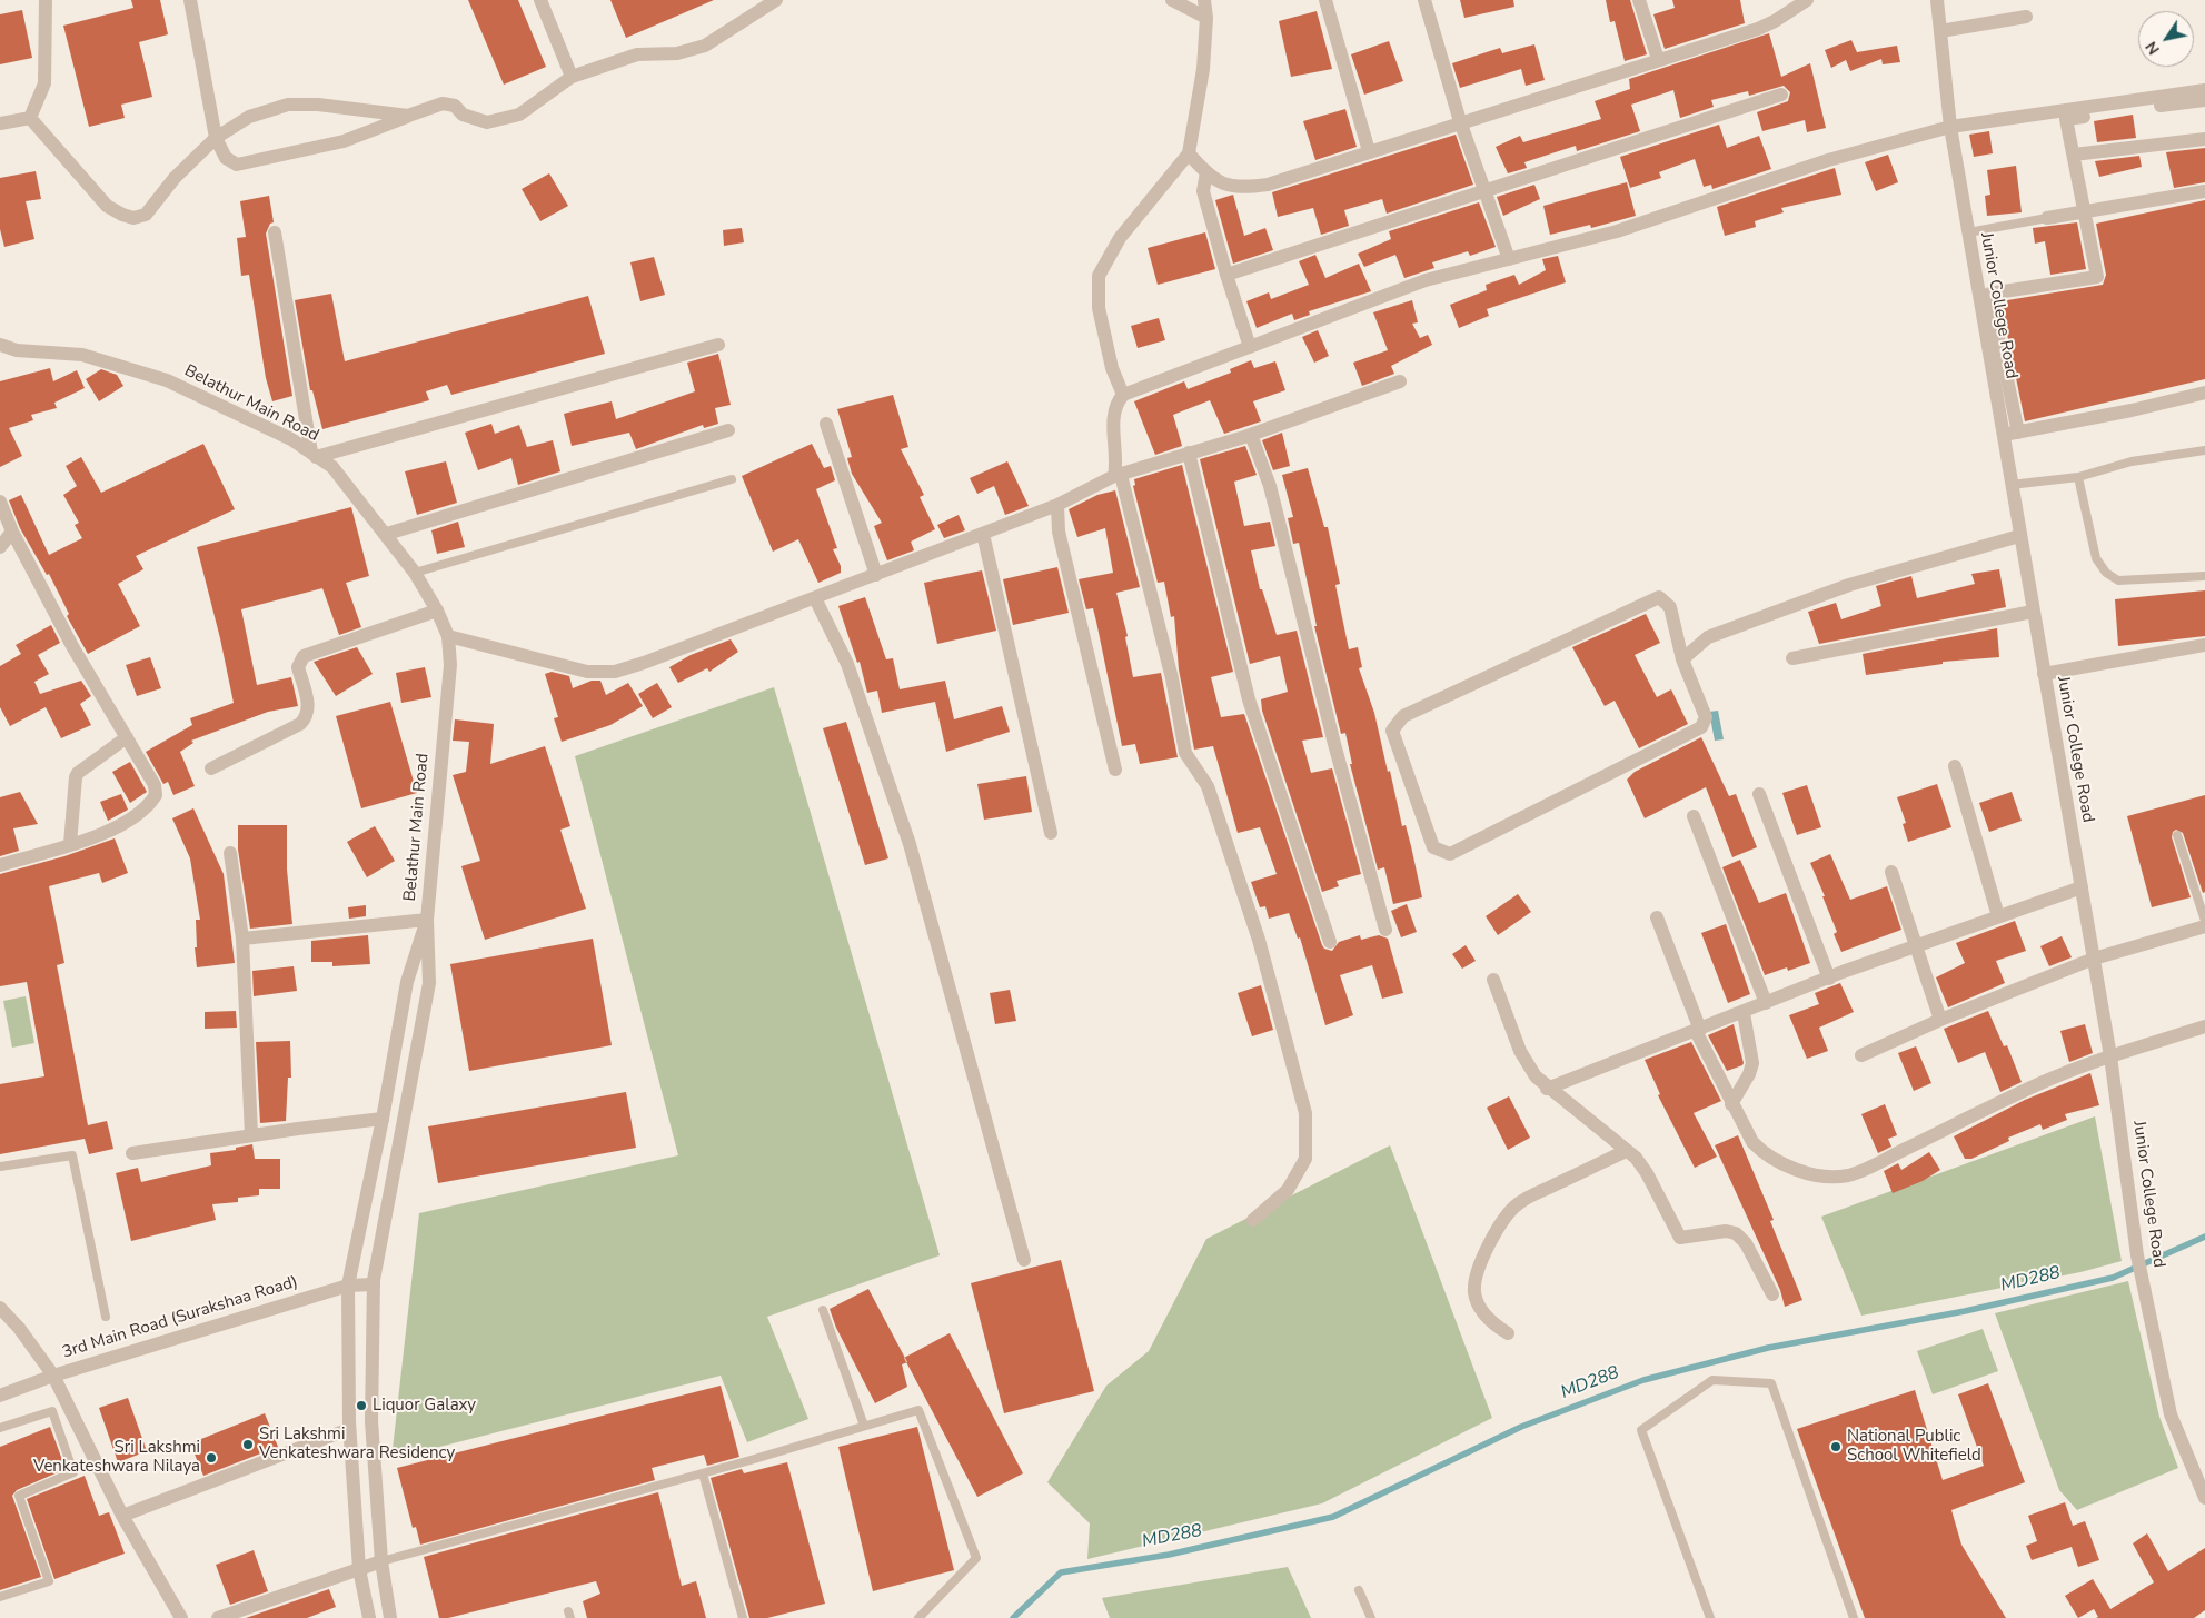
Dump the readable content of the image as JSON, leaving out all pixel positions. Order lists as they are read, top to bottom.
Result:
{
  "streets": {
    "street": ["Junior College Road", "Belathur Main Road", "3rd Main Road (Surakshaa Road)"]
  },
  "crossings": [
    ["Belathur Main Road", "3rd Main Road (Surakshaa Road)"]
  ],
  "water": ["MD288"],
  "places": [
    "Liquor Galaxy",
    "Sri Lakshmi Venkateshwara Residency",
    "National Public School Whitefield",
    "Sri Lakshmi Venkateshwara Nilaya"
  ],
  "north": "bottom left"
}
